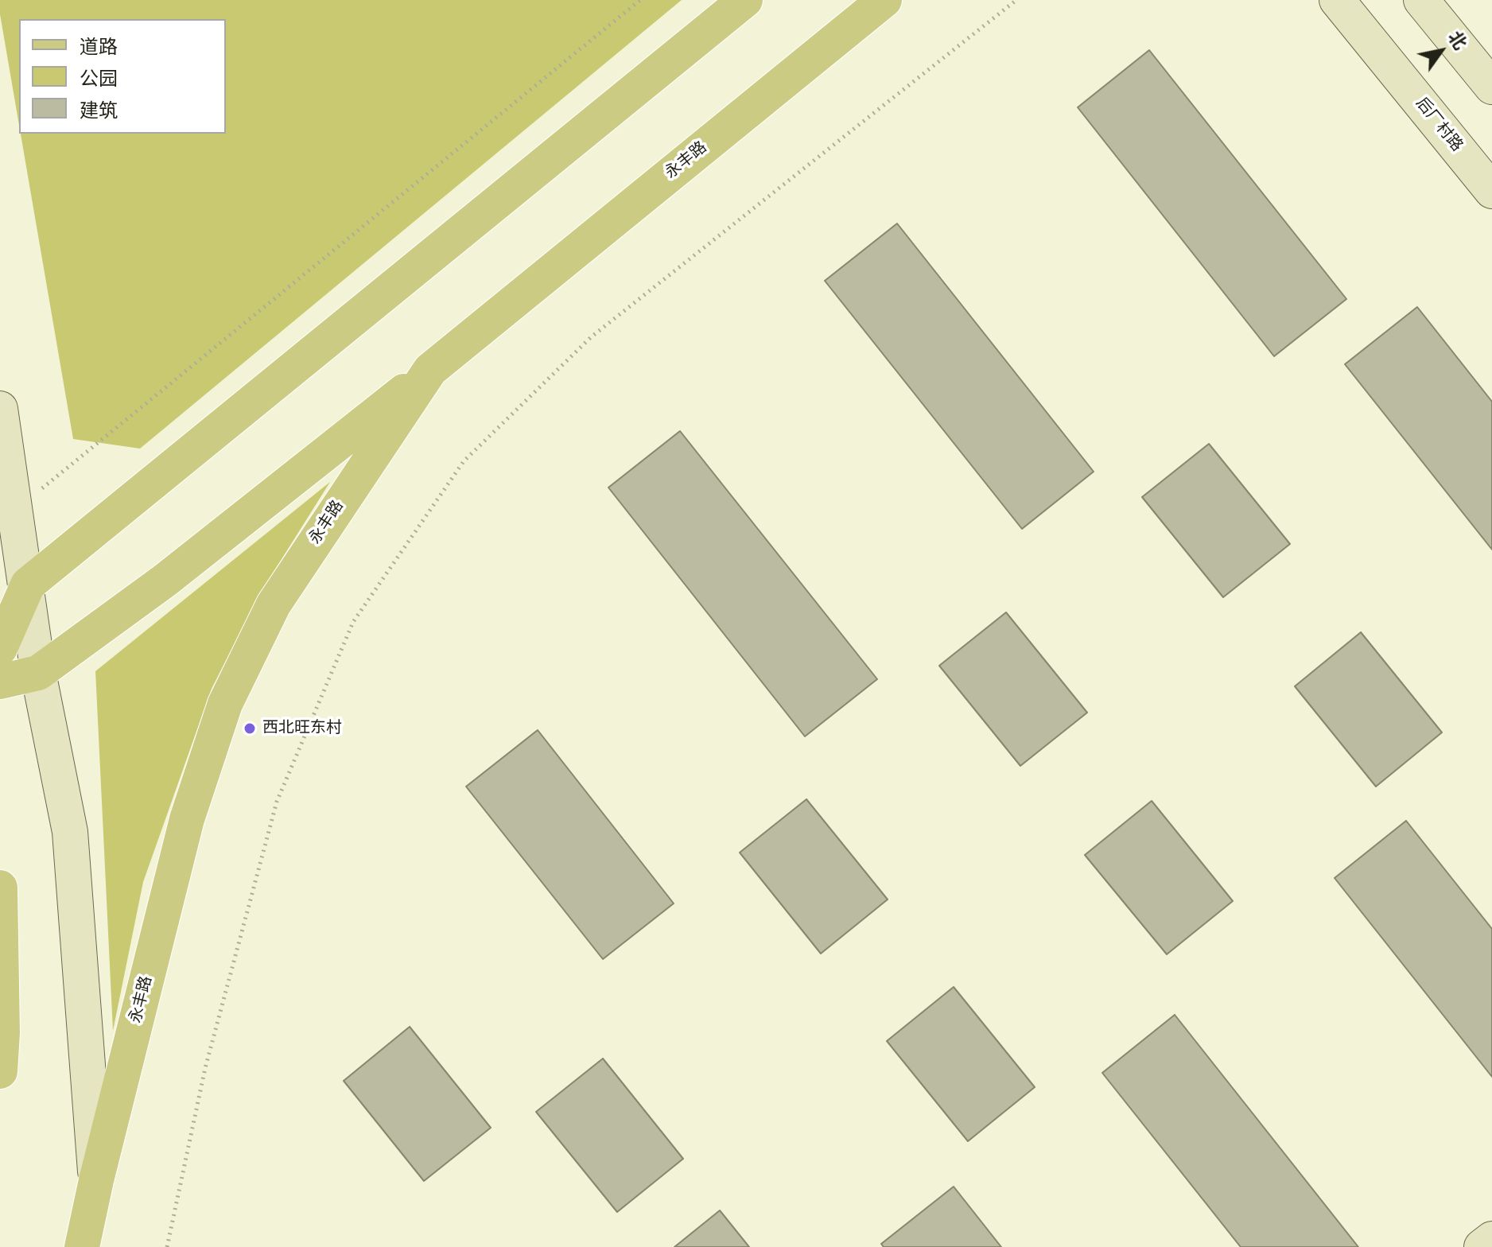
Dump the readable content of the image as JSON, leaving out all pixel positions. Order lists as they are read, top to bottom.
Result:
{
  "streets": {
    "main road": ["后厂村路", "永丰路"]
  },
  "places": ["西北旺东村"],
  "legend": ["道路", "公园", "建筑"],
  "north": "top right"
}
